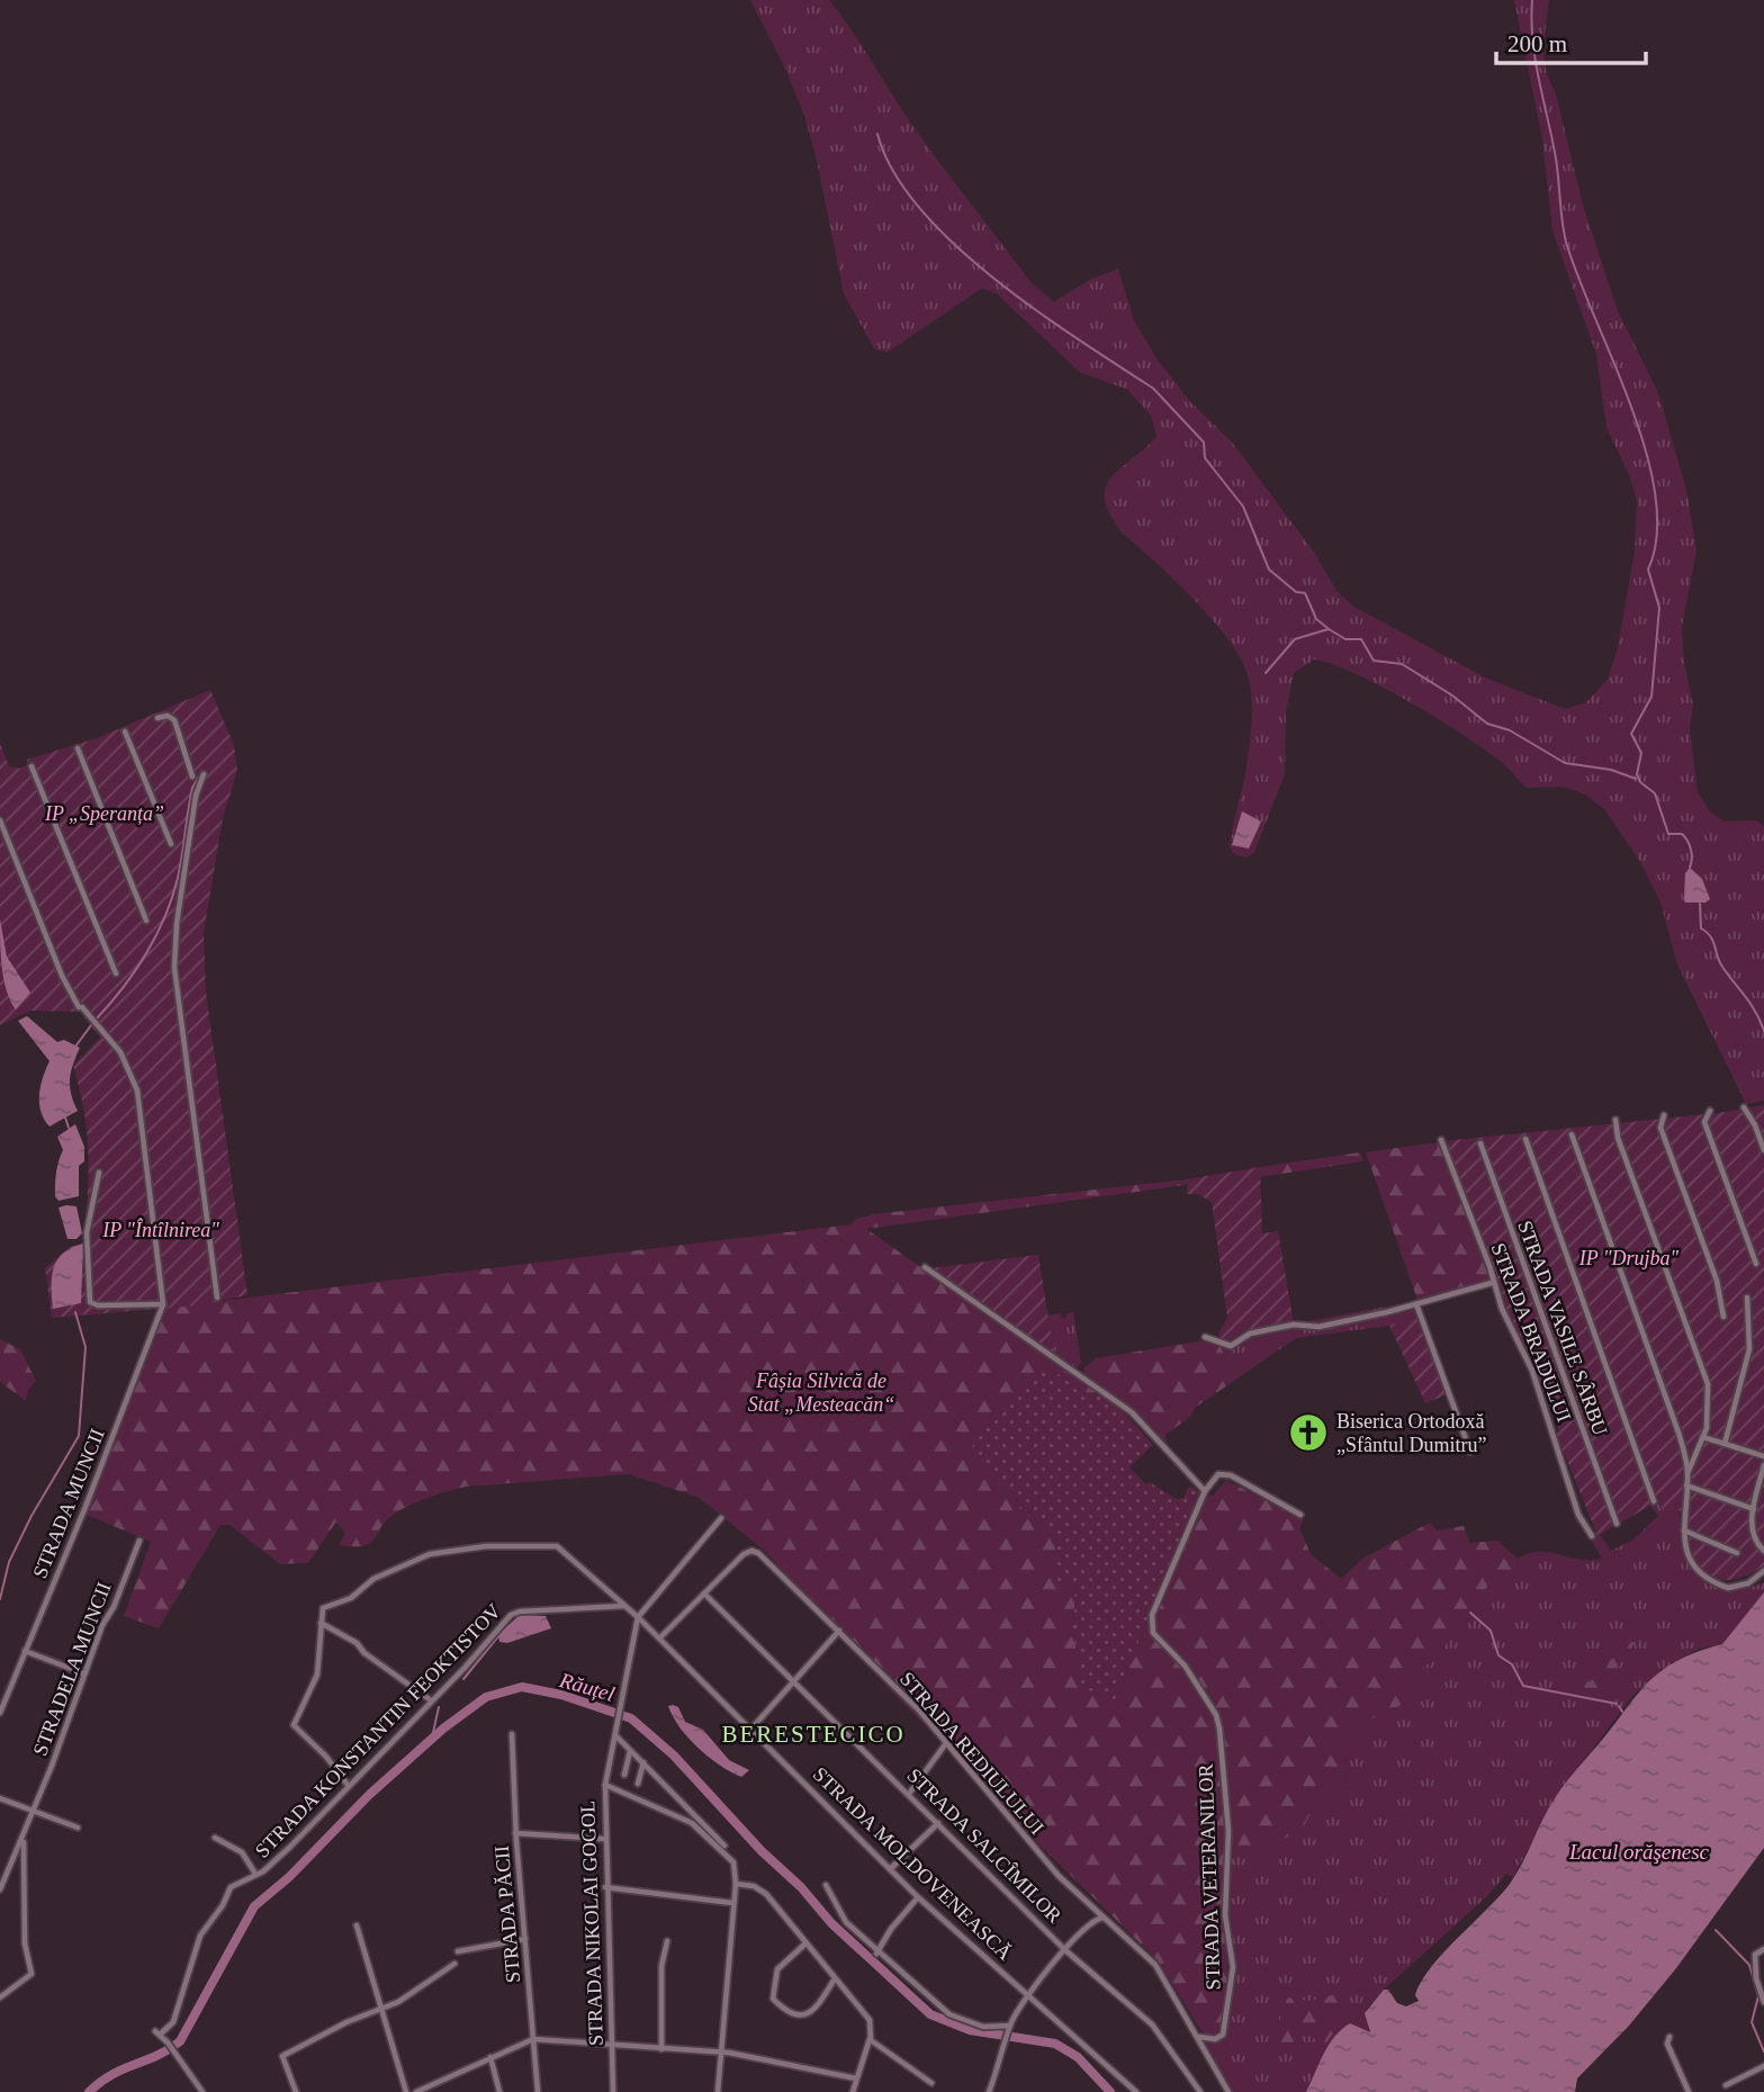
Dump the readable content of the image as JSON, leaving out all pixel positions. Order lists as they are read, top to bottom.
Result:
{
  "streets": {
    "street": [
      "STRADA VASILE SÂRBU",
      "STRADA BRADULUI",
      "STRADA MUNCII",
      "STRADELA MUNCII",
      "STRADA KONSTANTIN FEOKTISTOV",
      "STRADA REDIULULUI",
      "STRADA SALCÎMILOR",
      "STRADA MOLDOVENEASCĂ",
      "STRADA VETERANILOR",
      "STRADA PĂCII",
      "STRADA NIKOLAI GOGOL"
    ]
  },
  "crossings": [
    ["STRADA KONSTANTIN FEOKTISTOV", "STRADA MOLDOVENEASCĂ"],
    ["STRADA REDIULULUI", "STRADA SALCÎMILOR"],
    ["STRADA REDIULULUI", "STRADA MOLDOVENEASCĂ"],
    ["STRADA REDIULULUI", "STRADA VETERANILOR"],
    ["STRADA MOLDOVENEASCĂ", "STRADA NIKOLAI GOGOL"]
  ],
  "districts": ["BERESTECICO"],
  "water": ["Răuțel", "Lacul orăşenesc"],
  "parks": [
    "IP „Speranța”",
    "IP \"Întîlnirea\"",
    "IP \"Drujba\"",
    "Fâșia Silvică de Stat „Mesteacăn“"
  ],
  "places": {
    "church": ["Biserica Ortodoxă „Sfântul Dumitru”"]
  },
  "scale_bar": "200 m"
}
